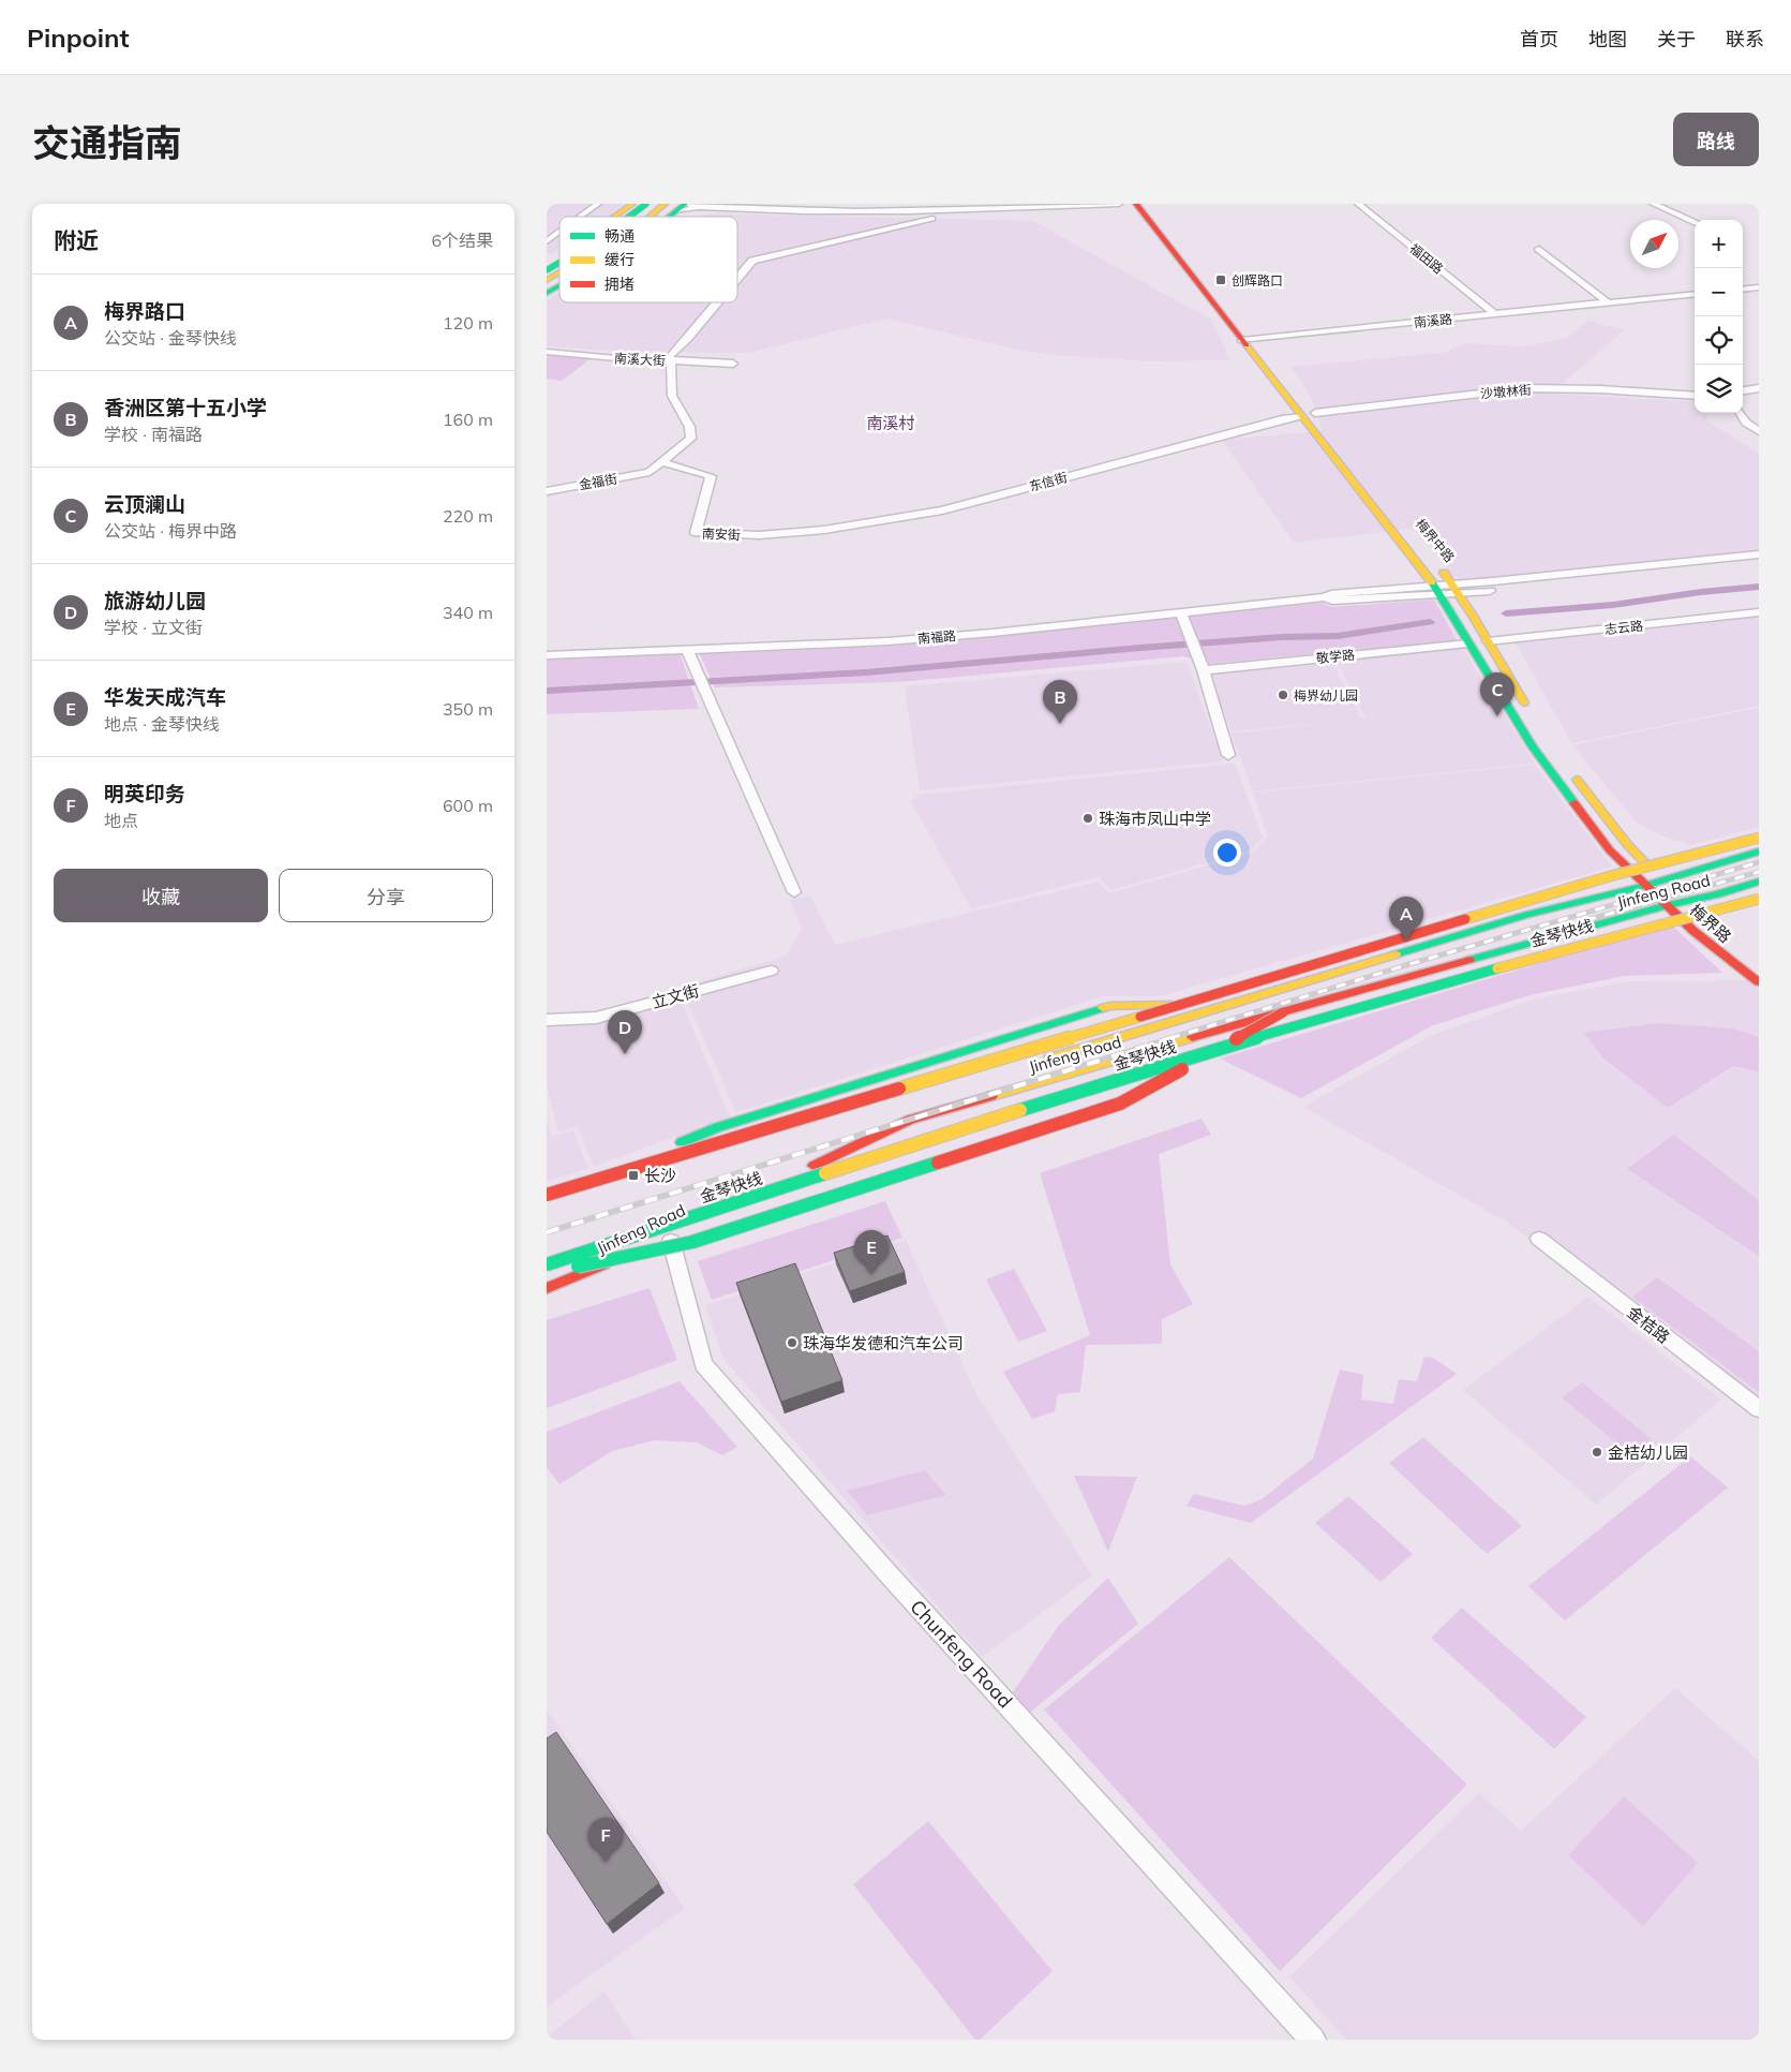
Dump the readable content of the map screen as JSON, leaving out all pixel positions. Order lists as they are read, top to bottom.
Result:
{
  "streets": {
    "main road": [
      "梅界中路",
      "Jinfeng Road",
      "梅界路",
      "金琴快线"
    ],
    "street": [
      "福田路",
      "南溪路",
      "南溪大街",
      "沙墩林街",
      "金福街",
      "东信街",
      "南安街",
      "志云路",
      "南福路",
      "敬学路",
      "立文街",
      "金桔路",
      "Chunfeng Road"
    ]
  },
  "crossings": [
    ["福田路", "南溪路"],
    ["南溪路", "梅界中路"],
    ["沙墩林街", "梅界中路"],
    ["金福街", "南安街"],
    ["东信街", "南安街"],
    ["东信街", "梅界中路"],
    ["梅界中路", "志云路"],
    ["梅界中路", "南福路"],
    ["梅界中路", "敬学路"],
    ["梅界中路", "Jinfeng Road"],
    ["梅界中路", "梅界路"],
    ["Jinfeng Road", "梅界路"],
    ["Jinfeng Road", "Chunfeng Road"]
  ],
  "districts": ["南溪村"],
  "places": {
    "transit": ["创辉路口", "长沙"],
    "other": [
      "梅界幼儿园",
      "珠海市凤山中学",
      "珠海华发德和汽车公司",
      "金桔幼儿园"
    ]
  },
  "legend": ["畅通", "缓行", "拥堵"],
  "north": "top right",
  "page": {
    "header": "Pinpoint",
    "nav": [
      "首页",
      "地图",
      "关于",
      "联系"
    ],
    "title": "交通指南",
    "buttons": [
      "路线",
      ["收藏", "分享"]
    ],
    "heading": ["附近", "6个结果"],
    "map_buttons": ["+", "−"],
    "list": [
      {
        "mark": "A",
        "name": "梅界路口",
        "note": "公交站 · 金琴快线",
        "value": "120 m"
      },
      {
        "mark": "B",
        "name": "香洲区第十五小学",
        "note": "学校 · 南福路",
        "value": "160 m"
      },
      {
        "mark": "C",
        "name": "云顶澜山",
        "note": "公交站 · 梅界中路",
        "value": "220 m"
      },
      {
        "mark": "D",
        "name": "旅游幼儿园",
        "note": "学校 · 立文街",
        "value": "340 m"
      },
      {
        "mark": "E",
        "name": "华发天成汽车",
        "note": "地点 · 金琴快线",
        "value": "350 m"
      },
      {
        "mark": "F",
        "name": "明英印务",
        "note": "地点",
        "value": "600 m"
      }
    ],
    "pins": [
      "C",
      "B",
      "A",
      "D",
      "E",
      "F"
    ]
  }
}
